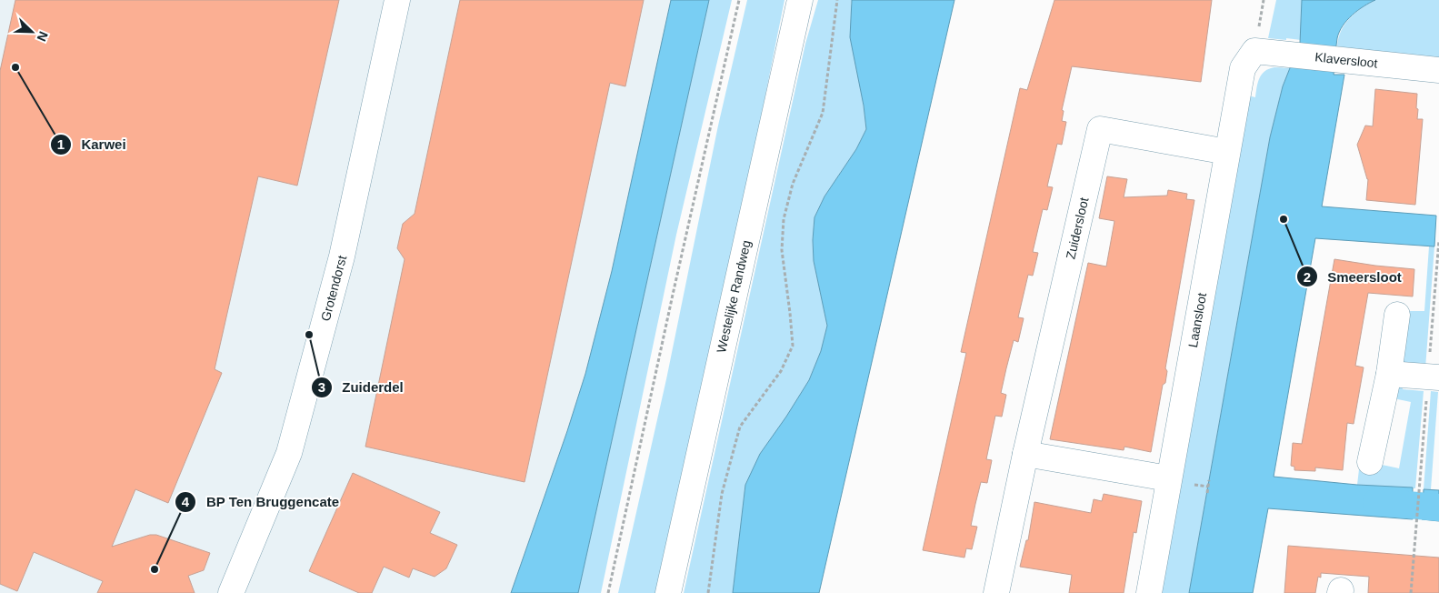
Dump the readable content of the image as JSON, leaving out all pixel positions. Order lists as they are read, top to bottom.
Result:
{
  "streets": {
    "street": [
      "Klaversloot",
      "Zuidersloot",
      "Grotendorst",
      "Westelijke Randweg",
      "Laansloot"
    ]
  },
  "crossings": [
    ["Klaversloot", "Laansloot"],
    ["Zuidersloot", "Laansloot"]
  ],
  "places": [
    "Karwei",
    "Smeersloot",
    "Zuiderdel",
    "BP Ten Bruggencate"
  ],
  "north": "bottom right"
}
